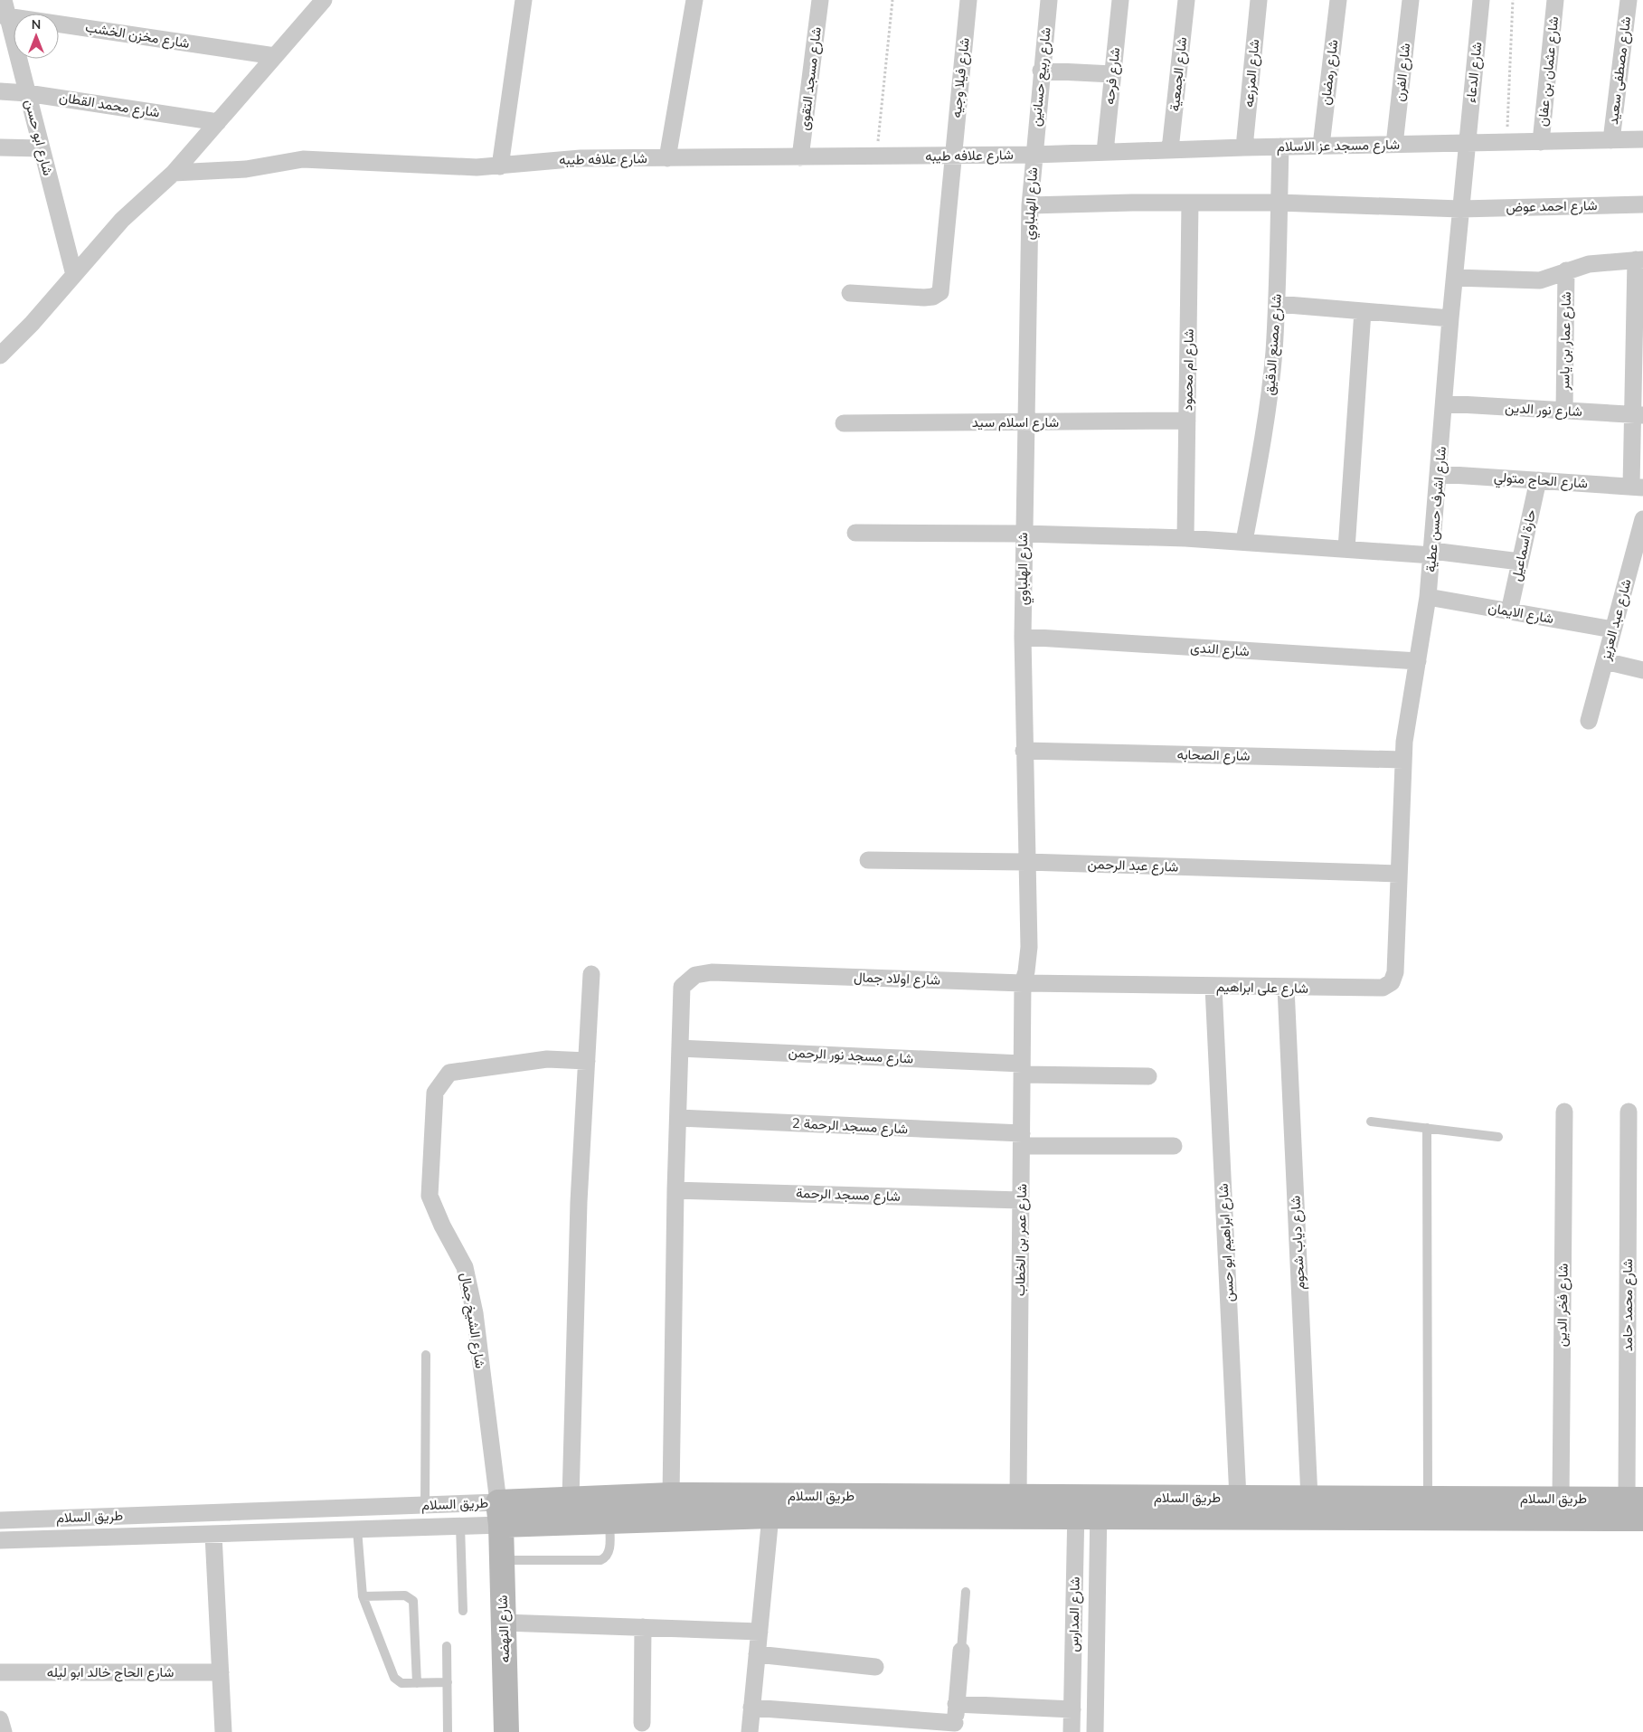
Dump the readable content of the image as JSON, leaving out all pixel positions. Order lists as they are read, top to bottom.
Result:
{
  "streets": {
    "main road": ["طريق السلام", "شارع النهضه"],
    "street": [
      "شارع مخزن الخشب",
      "شارع مصطفى سعيد",
      "شارع عثمان بن عفان",
      "شارع رمضان",
      "شارع الفرن",
      "شارع الدعاء",
      "شارع المزرعه",
      "شارع الجمعية",
      "شارع فرحه",
      "شارع ربيع حسانين",
      "شارع فيلا وجيه",
      "شارع مسجد التقوى",
      "شارع محمد القطان",
      "شارع ابو حسن",
      "شارع مسجد عز الاسلام",
      "شارع علافه طيبه",
      "شارع الهلباوي",
      "شارع احمد عوض",
      "شارع عمار بن ياسر",
      "شارع مصنع الدقيق",
      "شارع ام محمود",
      "شارع نور الدين",
      "شارع اسلام سيد",
      "شارع الحاج متولي",
      "شارع اشرف حسن عطية",
      "حارة اسماعيل",
      "شارع الايمان",
      "شارع عبد العزيز",
      "شارع الندى",
      "شارع الصحابه",
      "شارع عبد الرحمن",
      "شارع اولاد جمال",
      "شارع على ابراهيم",
      "شارع مسجد نور الرحمن",
      "شارع مسجد الرحمة 2",
      "شارع مسجد الرحمة",
      "شارع عمر بن الخطاب",
      "شارع ابراهيم ابو حسن",
      "شارع دياب شحوم",
      "شارع فخر الدين",
      "شارع محمد حامد",
      "شارع الشيخ جمال",
      "شارع المدارس",
      "شارع الحاج خالد ابو ليله"
    ]
  },
  "crossings": [
    ["شارع مخزن الخشب", "شارع ابو حسن"],
    ["شارع مصطفى سعيد", "شارع مسجد عز الاسلام"],
    ["شارع عثمان بن عفان", "شارع مسجد عز الاسلام"],
    ["شارع رمضان", "شارع مسجد عز الاسلام"],
    ["شارع الفرن", "شارع مسجد عز الاسلام"],
    ["شارع الدعاء", "شارع مسجد عز الاسلام"],
    ["شارع الدعاء", "شارع اشرف حسن عطية"],
    ["شارع المزرعه", "شارع مسجد عز الاسلام"],
    ["شارع الجمعية", "شارع مسجد عز الاسلام"],
    ["شارع فرحه", "شارع مسجد عز الاسلام"],
    ["شارع ربيع حسانين", "شارع مسجد عز الاسلام"],
    ["شارع ربيع حسانين", "شارع علافه طيبه"],
    ["شارع ربيع حسانين", "شارع الهلباوي"],
    ["شارع فيلا وجيه", "شارع علافه طيبه"],
    ["شارع مسجد التقوى", "شارع علافه طيبه"],
    ["شارع محمد القطان", "شارع ابو حسن"],
    ["شارع مسجد عز الاسلام", "شارع علافه طيبه"],
    ["شارع مسجد عز الاسلام", "شارع الهلباوي"],
    ["شارع مسجد عز الاسلام", "شارع مصنع الدقيق"],
    ["شارع مسجد عز الاسلام", "شارع اشرف حسن عطية"],
    ["شارع علافه طيبه", "شارع الهلباوي"],
    ["شارع الهلباوي", "شارع احمد عوض"],
    ["شارع الهلباوي", "شارع اسلام سيد"],
    ["شارع الهلباوي", "شارع الندى"],
    ["شارع الهلباوي", "شارع الصحابه"],
    ["شارع الهلباوي", "شارع عبد الرحمن"],
    ["شارع الهلباوي", "شارع اولاد جمال"],
    ["شارع الهلباوي", "شارع على ابراهيم"],
    ["شارع الهلباوي", "شارع عمر بن الخطاب"],
    ["شارع احمد عوض", "شارع مصنع الدقيق"],
    ["شارع احمد عوض", "شارع ام محمود"],
    ["شارع احمد عوض", "شارع اشرف حسن عطية"],
    ["شارع عمار بن ياسر", "شارع نور الدين"],
    ["شارع ام محمود", "شارع اسلام سيد"],
    ["شارع نور الدين", "شارع اشرف حسن عطية"],
    ["شارع الحاج متولي", "شارع اشرف حسن عطية"],
    ["شارع الحاج متولي", "حارة اسماعيل"],
    ["شارع اشرف حسن عطية", "شارع الايمان"],
    ["شارع اشرف حسن عطية", "شارع الندى"],
    ["شارع اشرف حسن عطية", "شارع الصحابه"],
    ["شارع اشرف حسن عطية", "شارع عبد الرحمن"],
    ["شارع اشرف حسن عطية", "شارع على ابراهيم"],
    ["حارة اسماعيل", "شارع الايمان"],
    ["شارع الايمان", "شارع عبد العزيز"],
    ["شارع عبد الرحمن", "شارع على ابراهيم"],
    ["شارع اولاد جمال", "شارع على ابراهيم"],
    ["شارع اولاد جمال", "شارع مسجد نور الرحمن"],
    ["شارع اولاد جمال", "شارع مسجد الرحمة 2"],
    ["شارع اولاد جمال", "شارع مسجد الرحمة"],
    ["شارع اولاد جمال", "شارع عمر بن الخطاب"],
    ["شارع اولاد جمال", "طريق السلام"],
    ["شارع على ابراهيم", "شارع عمر بن الخطاب"],
    ["شارع على ابراهيم", "شارع ابراهيم ابو حسن"],
    ["شارع على ابراهيم", "شارع دياب شحوم"],
    ["شارع مسجد نور الرحمن", "شارع عمر بن الخطاب"],
    ["شارع مسجد الرحمة 2", "شارع عمر بن الخطاب"],
    ["شارع مسجد الرحمة", "شارع عمر بن الخطاب"],
    ["شارع عمر بن الخطاب", "طريق السلام"],
    ["شارع ابراهيم ابو حسن", "طريق السلام"],
    ["شارع دياب شحوم", "طريق السلام"],
    ["شارع فخر الدين", "طريق السلام"],
    ["شارع محمد حامد", "طريق السلام"],
    ["شارع الشيخ جمال", "طريق السلام"],
    ["شارع الشيخ جمال", "شارع النهضه"],
    ["طريق السلام", "شارع المدارس"],
    ["طريق السلام", "شارع النهضه"]
  ],
  "north": "top"
}
